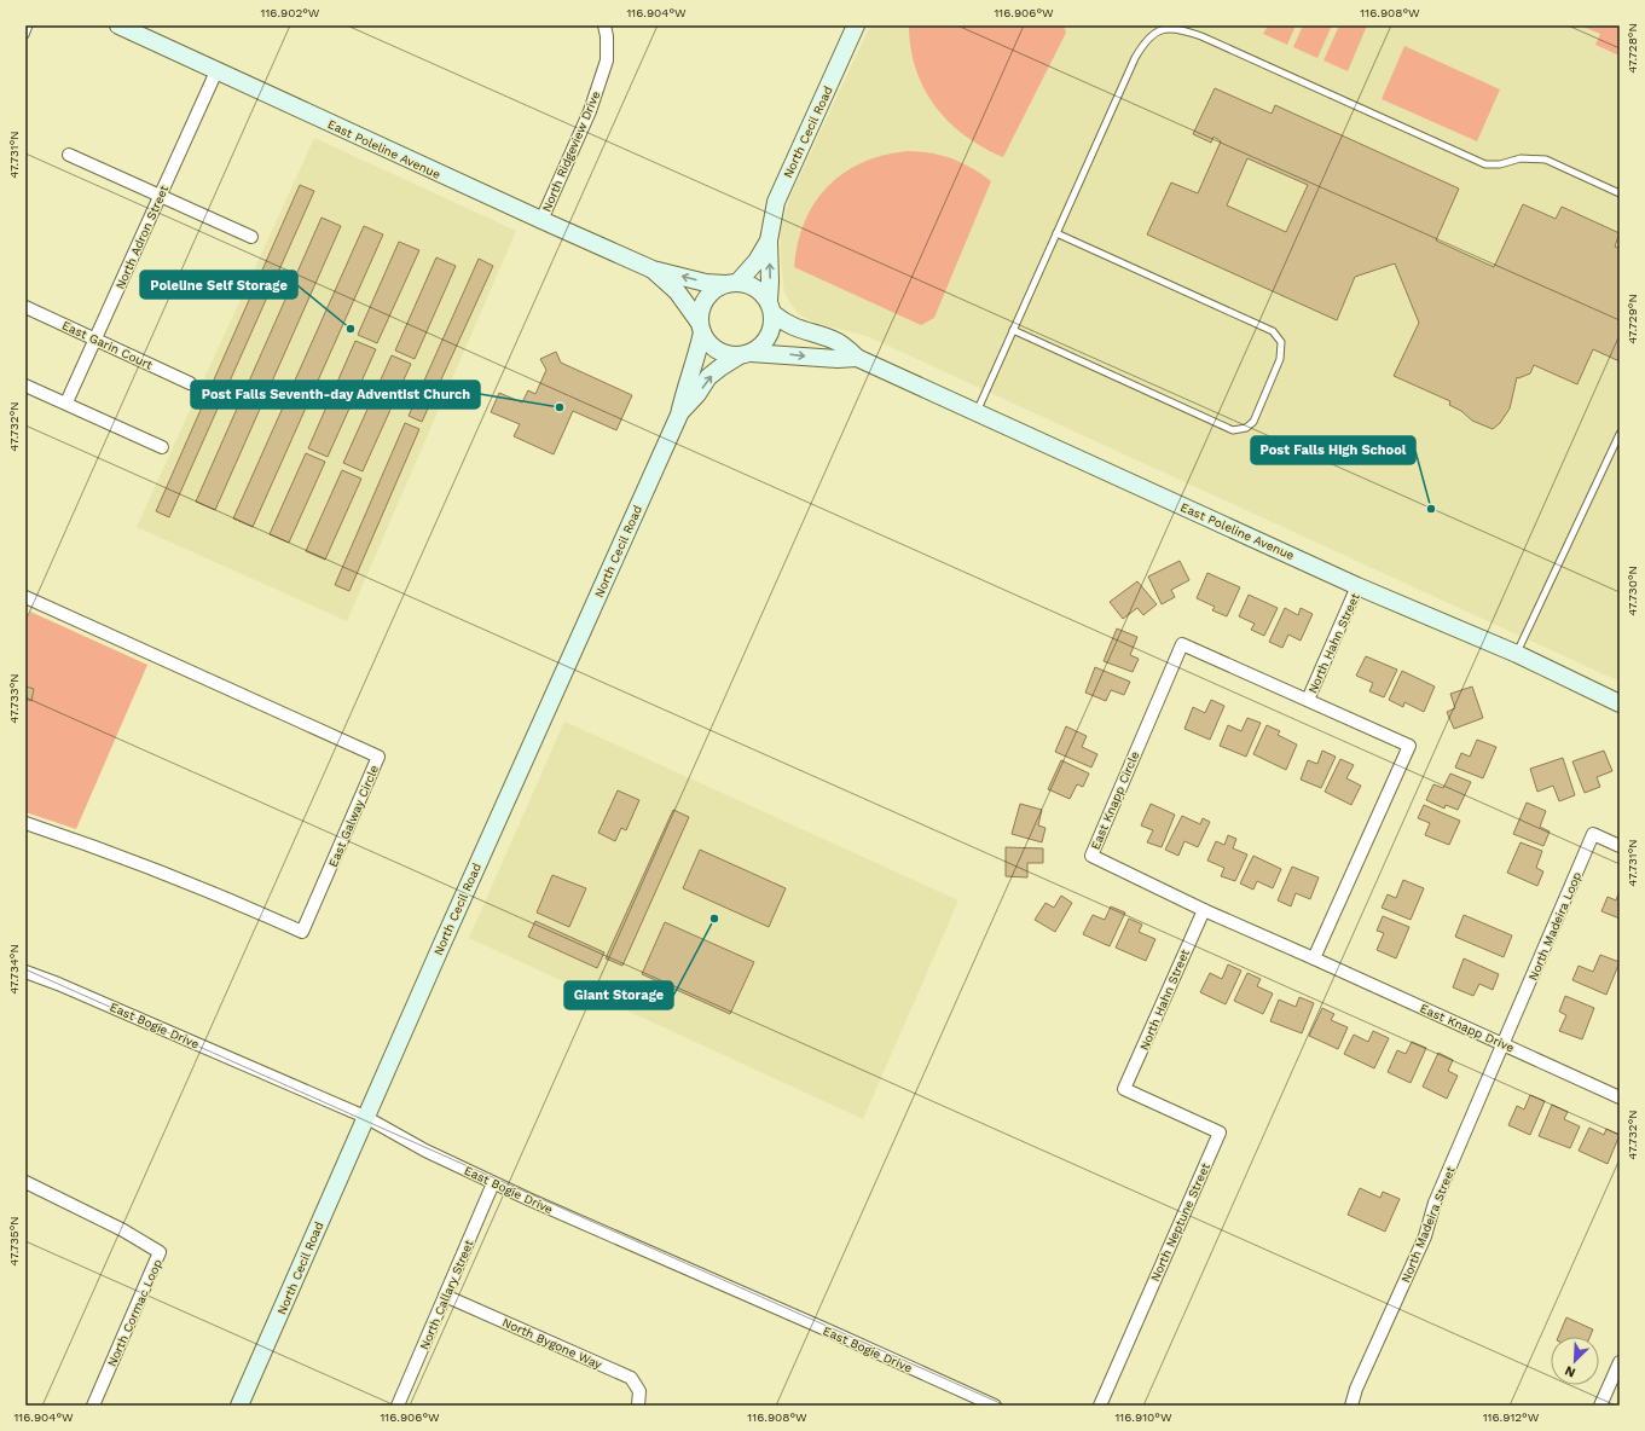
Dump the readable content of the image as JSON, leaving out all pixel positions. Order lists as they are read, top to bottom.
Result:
{
  "streets": {
    "main road": ["North Cecil Road", "East Poleline Avenue"],
    "street": [
      "North Ridgeview Drive",
      "North Adron Street",
      "East Garin Court",
      "North Hahn Street",
      "East Knapp Circle",
      "East Galway Circle",
      "North Madeira Loop",
      "East Bogie Drive",
      "East Knapp Drive",
      "North Neptune Street",
      "North Madeira Street",
      "North Callary Street",
      "North Cormac Loop",
      "North Bygone Way"
    ]
  },
  "crossings": [
    ["North Cecil Road", "East Poleline Avenue"],
    ["North Cecil Road", "East Bogie Drive"],
    ["East Poleline Avenue", "North Ridgeview Drive"],
    ["East Poleline Avenue", "North Adron Street"],
    ["East Poleline Avenue", "North Hahn Street"],
    ["North Adron Street", "East Garin Court"],
    ["North Hahn Street", "East Knapp Circle"],
    ["North Hahn Street", "North Neptune Street"],
    ["East Knapp Circle", "East Knapp Drive"],
    ["North Madeira Loop", "East Knapp Drive"],
    ["North Madeira Loop", "North Madeira Street"],
    ["East Bogie Drive", "North Callary Street"],
    ["East Knapp Drive", "North Madeira Street"],
    ["North Callary Street", "North Bygone Way"]
  ],
  "places": [
    "Poleline Self Storage",
    "Post Falls Seventh-day Adventist Church",
    "Post Falls High School",
    "Giant Storage"
  ],
  "north": "bottom left",
  "coordinates": [
    "116.902°W",
    "116.904°W",
    "116.906°W",
    "116.908°W",
    "47.728°N",
    "47.731°N",
    "47.729°N",
    "47.732°N",
    "47.730°N",
    "47.733°N",
    "47.734°N",
    "47.735°N",
    "116.910°W",
    "116.912°W"
  ]
}
